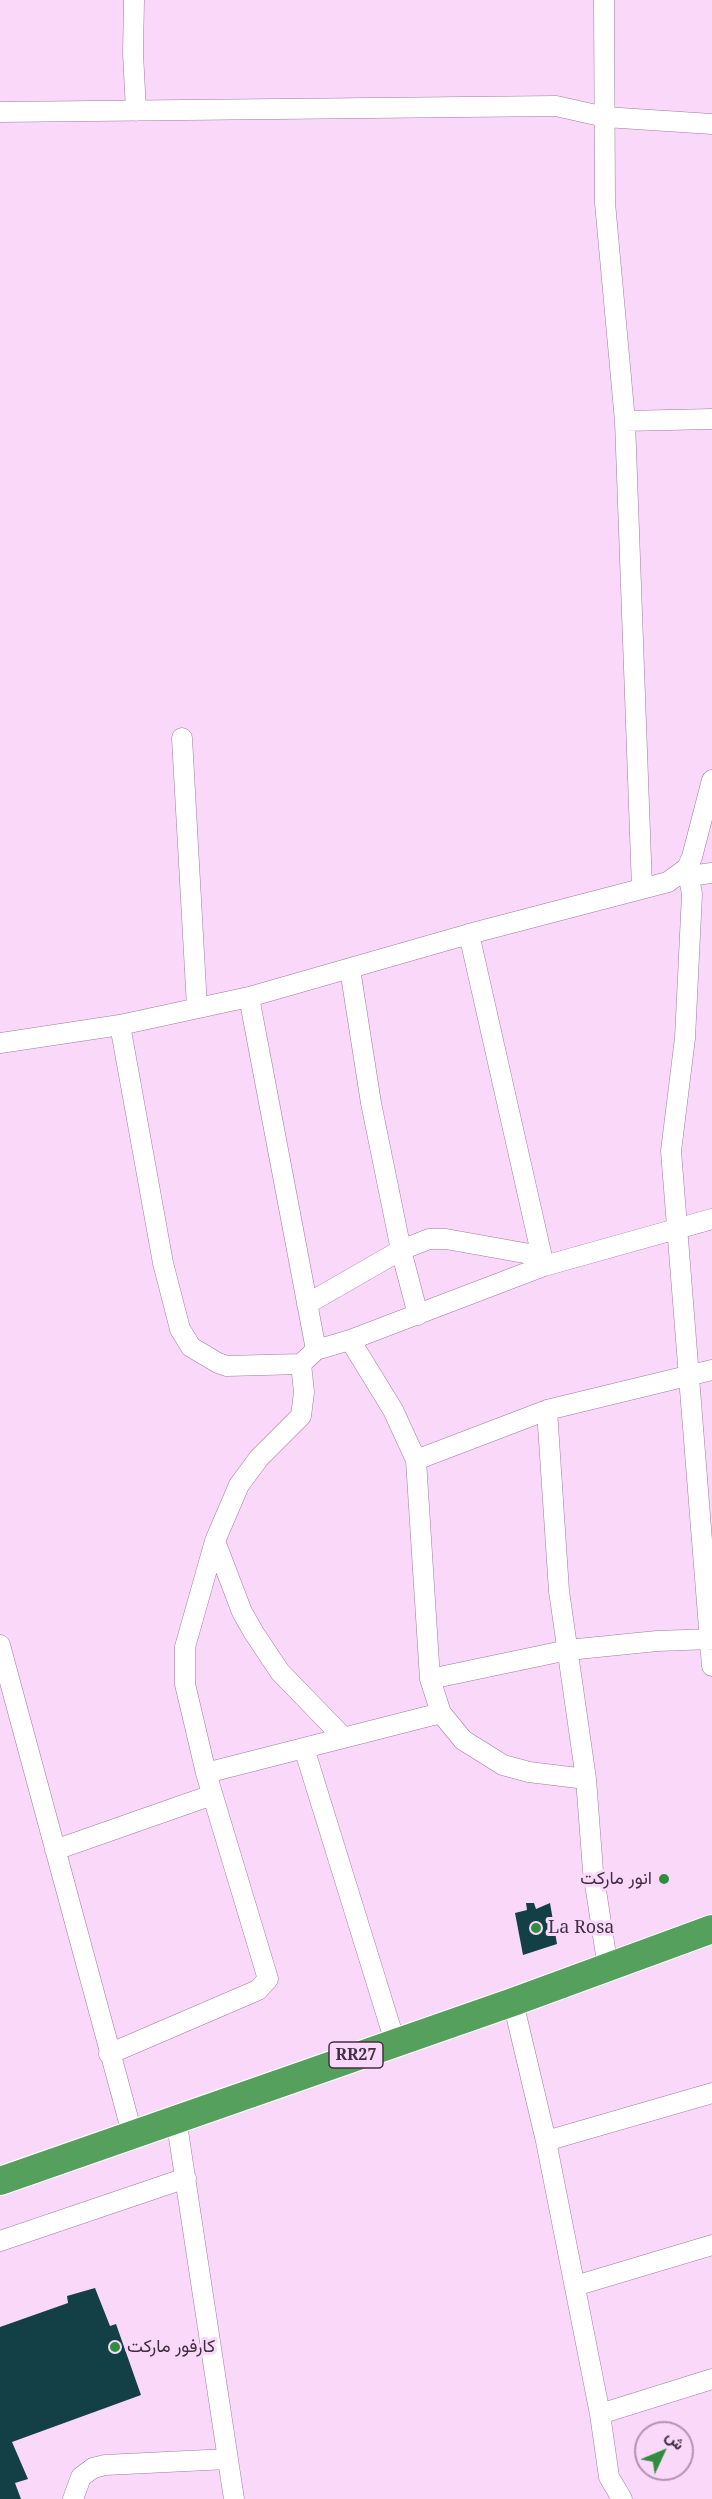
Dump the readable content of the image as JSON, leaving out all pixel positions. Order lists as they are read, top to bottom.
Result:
{
  "streets": {
    "highway": ["RR27"]
  },
  "places": ["انور ماركت", "La Rosa", "كارفور ماركت"],
  "north": "top right"
}
